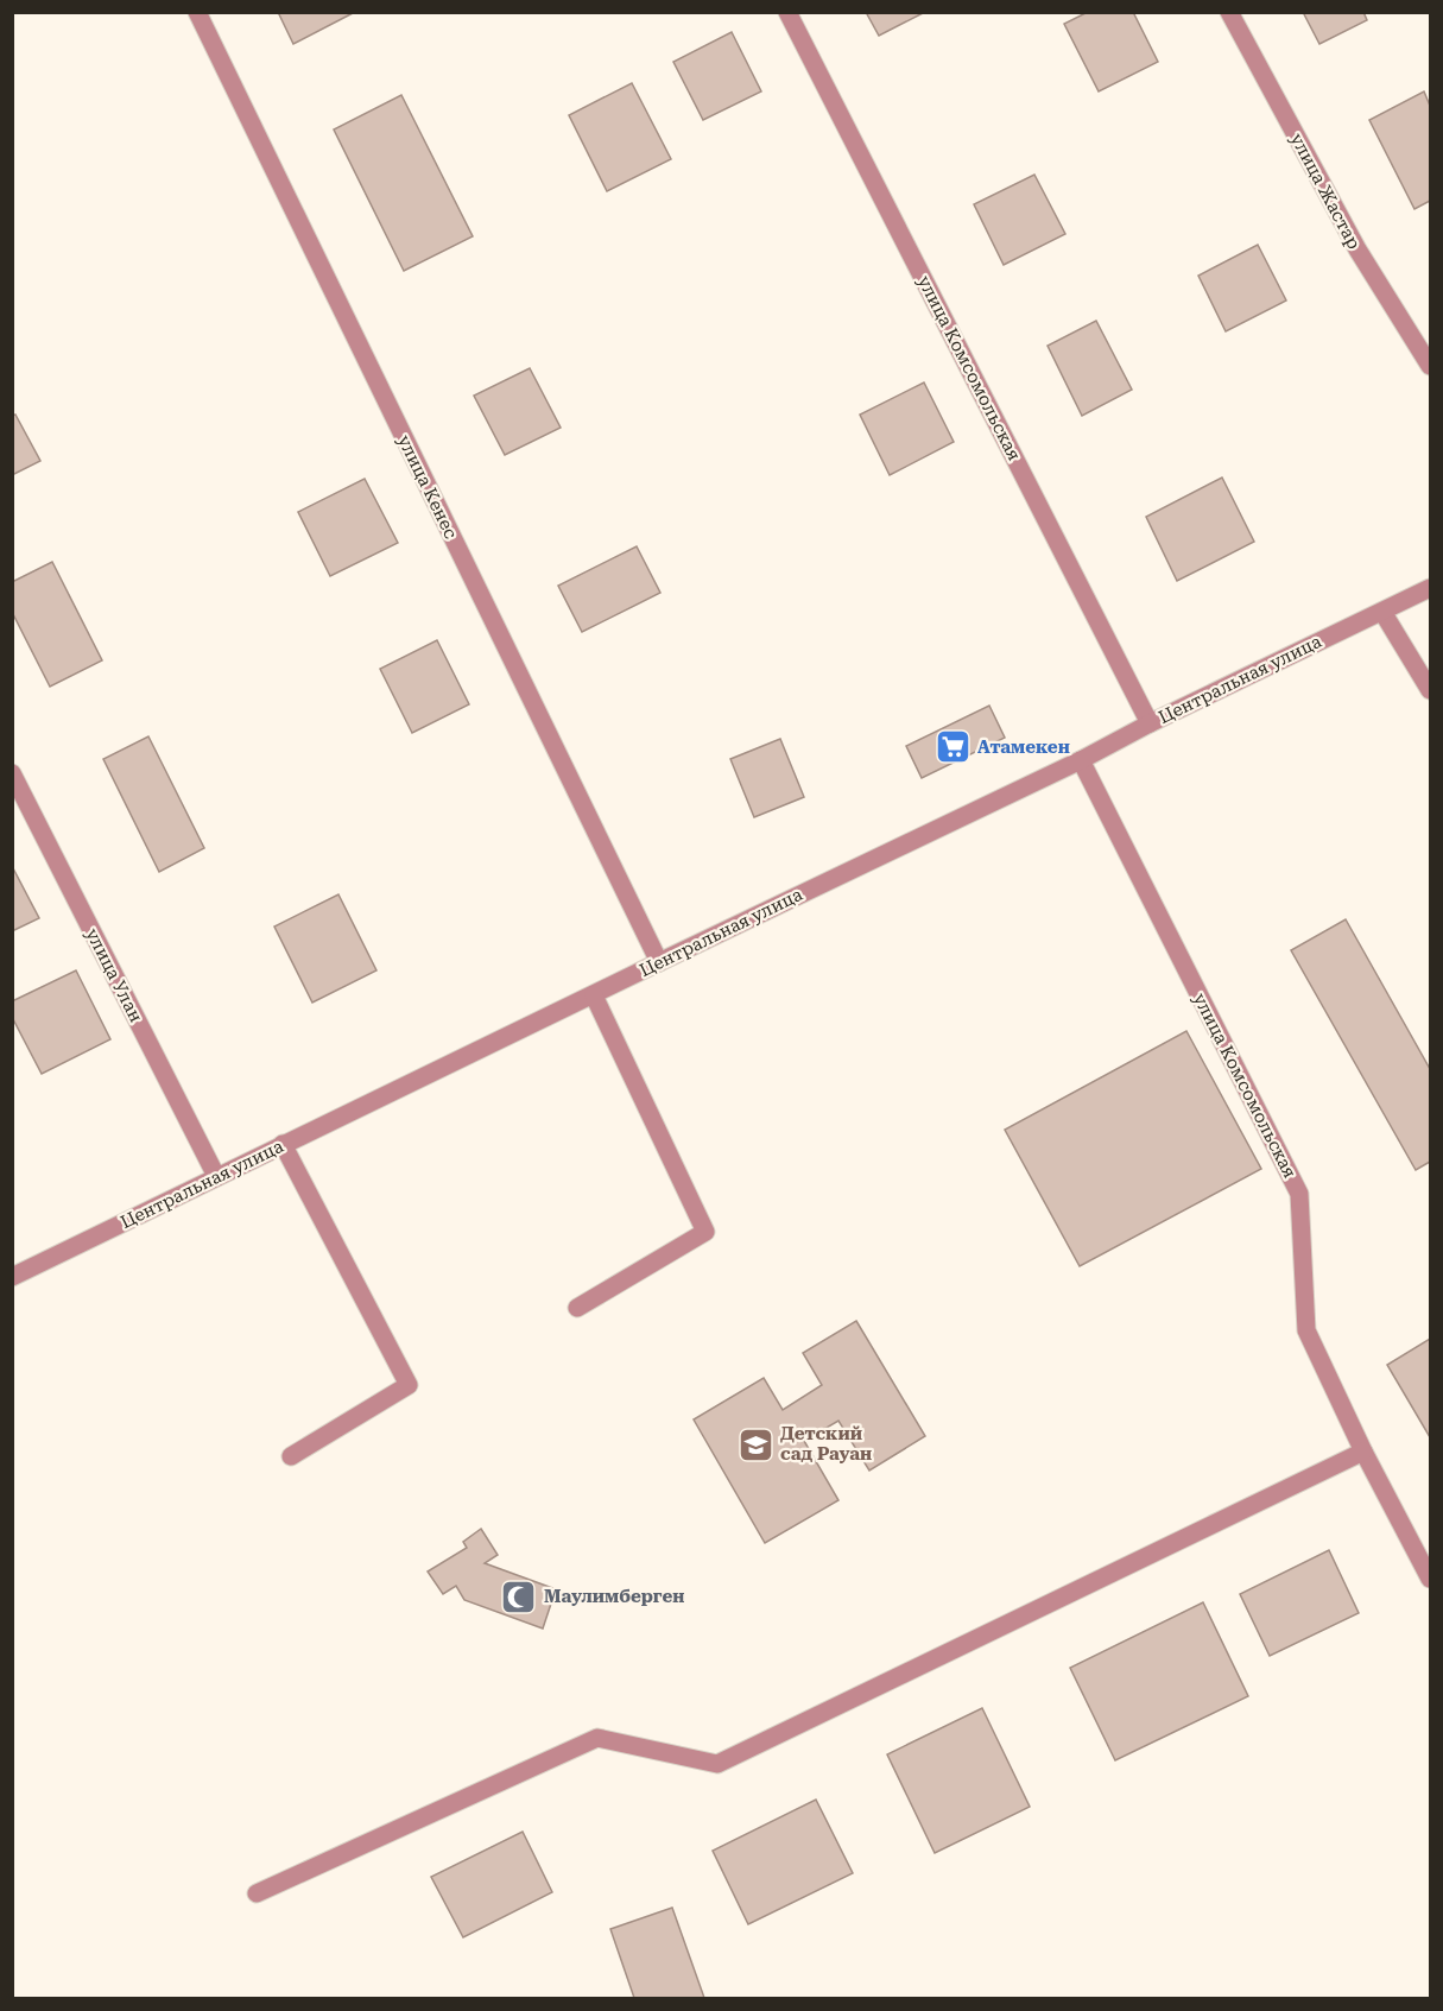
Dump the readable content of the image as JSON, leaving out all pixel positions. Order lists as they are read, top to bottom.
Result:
{
  "streets": {
    "street": [
      "улица Жастар",
      "улица Комсомольская",
      "улица Кенес",
      "Центральная улица",
      "улица Улан"
    ]
  },
  "crossings": [
    ["улица Комсомольская", "Центральная улица"],
    ["улица Кенес", "Центральная улица"],
    ["Центральная улица", "улица Улан"]
  ],
  "places": {
    "supermarket": ["Атамекен"],
    "school or university": ["Детский сад Рауан"],
    "mosque": ["Маулимберген"]
  }
}
